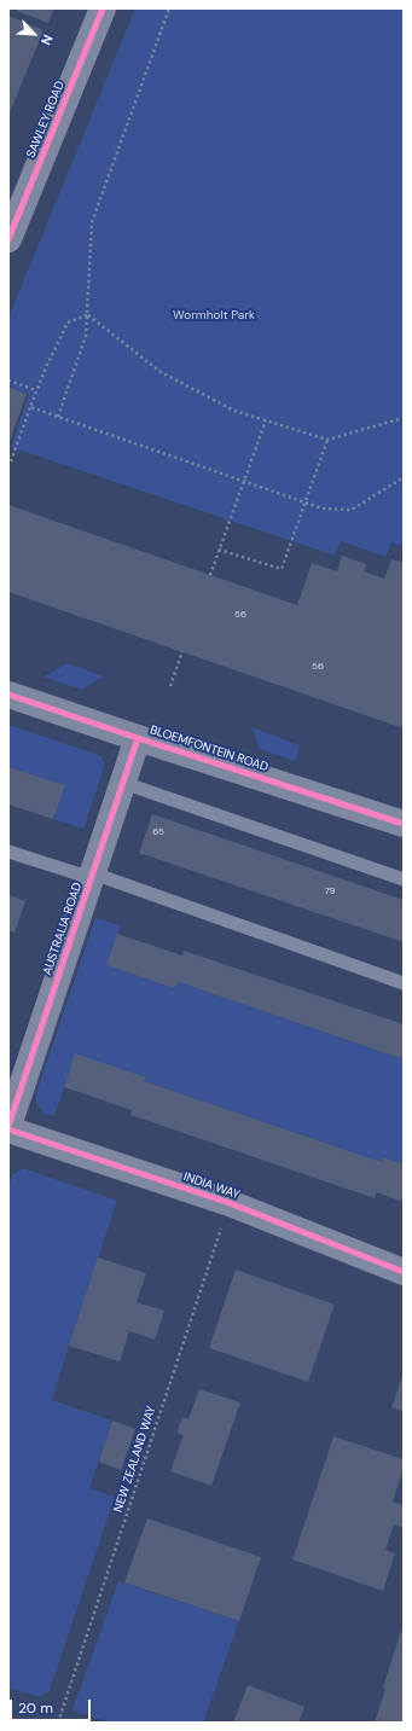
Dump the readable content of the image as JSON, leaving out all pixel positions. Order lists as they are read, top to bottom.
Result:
{
  "streets": {
    "street": [
      "SAWLEY ROAD",
      "BLOEMFONTEIN ROAD",
      "AUSTRALIA ROAD",
      "INDIA WAY"
    ],
    "path": ["NEW ZEALAND WAY"]
  },
  "crossings": [
    ["BLOEMFONTEIN ROAD", "AUSTRALIA ROAD"],
    ["AUSTRALIA ROAD", "INDIA WAY"],
    ["INDIA WAY", "NEW ZEALAND WAY"]
  ],
  "parks": ["Wormholt Park"],
  "house_numbers": [
    "56",
    "56",
    "65",
    "79"
  ],
  "scale_bar": "20 m",
  "north": "bottom right"
}
